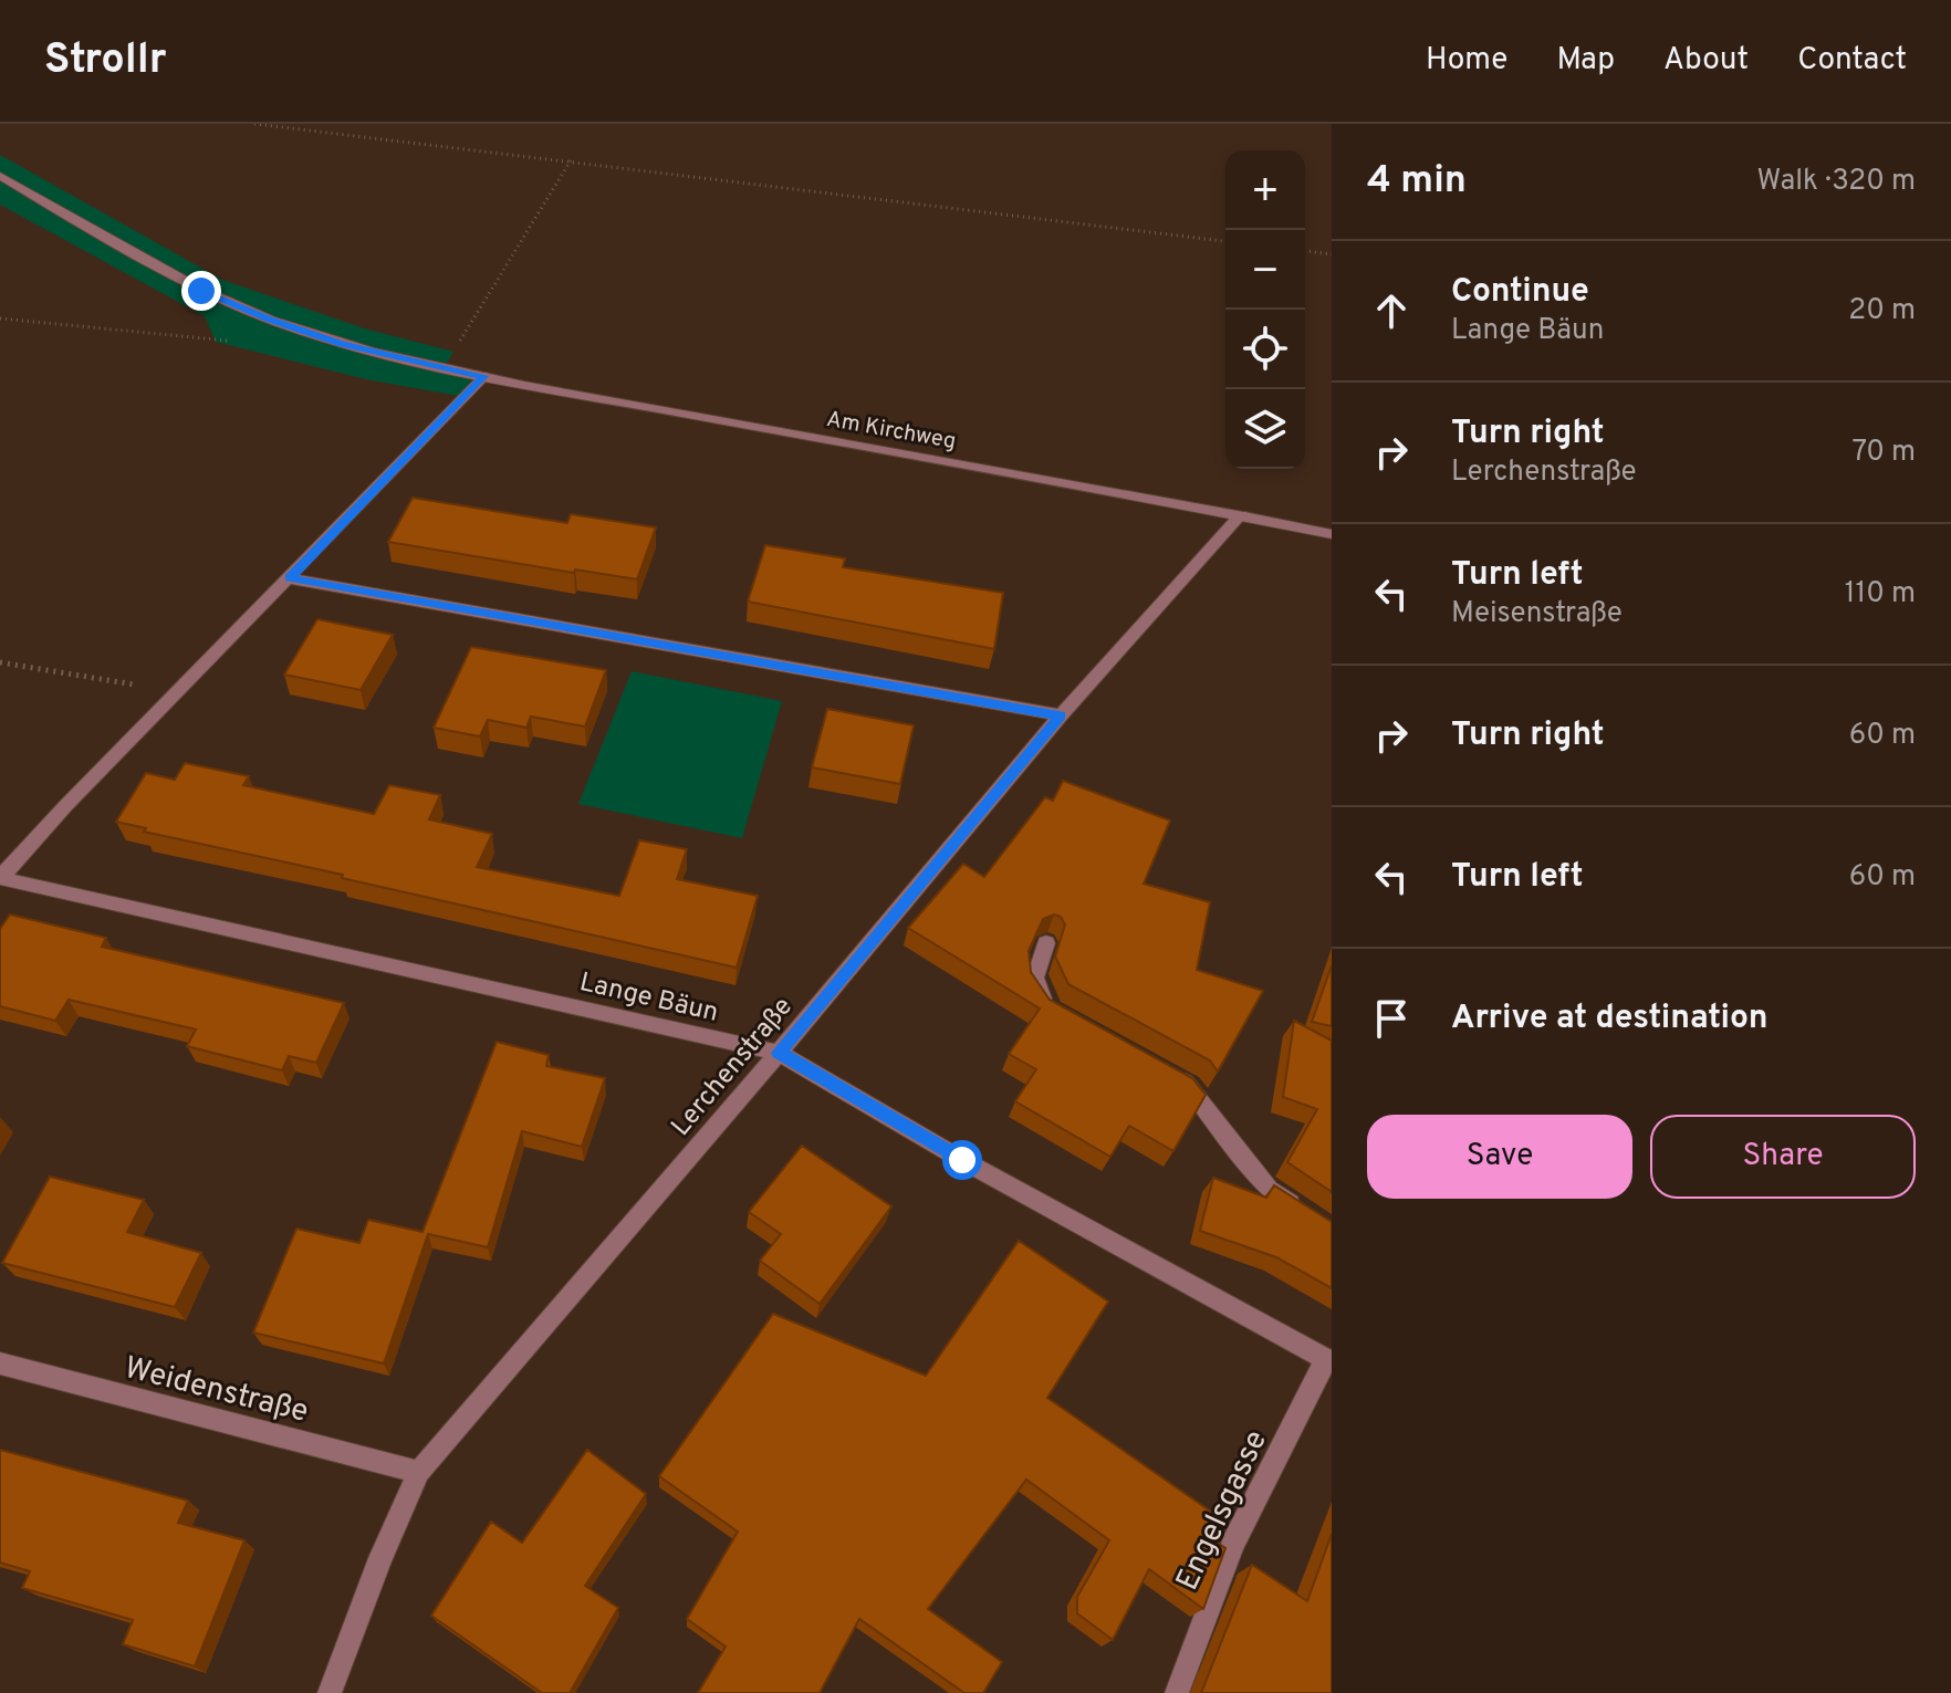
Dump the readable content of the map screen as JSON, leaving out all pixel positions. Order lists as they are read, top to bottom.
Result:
{
  "streets": {
    "street": [
      "Am Kirchweg",
      "Lange Bäun",
      "Lerchenstraße",
      "Weidenstraße",
      "Engelsgasse"
    ]
  },
  "crossings": [
    ["Am Kirchweg", "Lerchenstraße"],
    ["Lange Bäun", "Lerchenstraße"],
    ["Lange Bäun", "Engelsgasse"],
    ["Lerchenstraße", "Weidenstraße"]
  ],
  "page": {
    "header": "Strollr",
    "nav": [
      "Home",
      "Map",
      "About",
      "Contact"
    ],
    "heading": ["4 min", "Walk · 320 m"],
    "map_buttons": ["+", "−"],
    "list": [
      ["Continue", "Lange Bäun", "20 m"],
      ["Turn right", "Lerchenstraße", "70 m"],
      ["Turn left", "Meisenstraße", "110 m"],
      ["Turn right", "60 m"],
      ["Turn left", "60 m"],
      "Arrive at destination"
    ],
    "buttons": ["Save", "Share"]
  }
}
